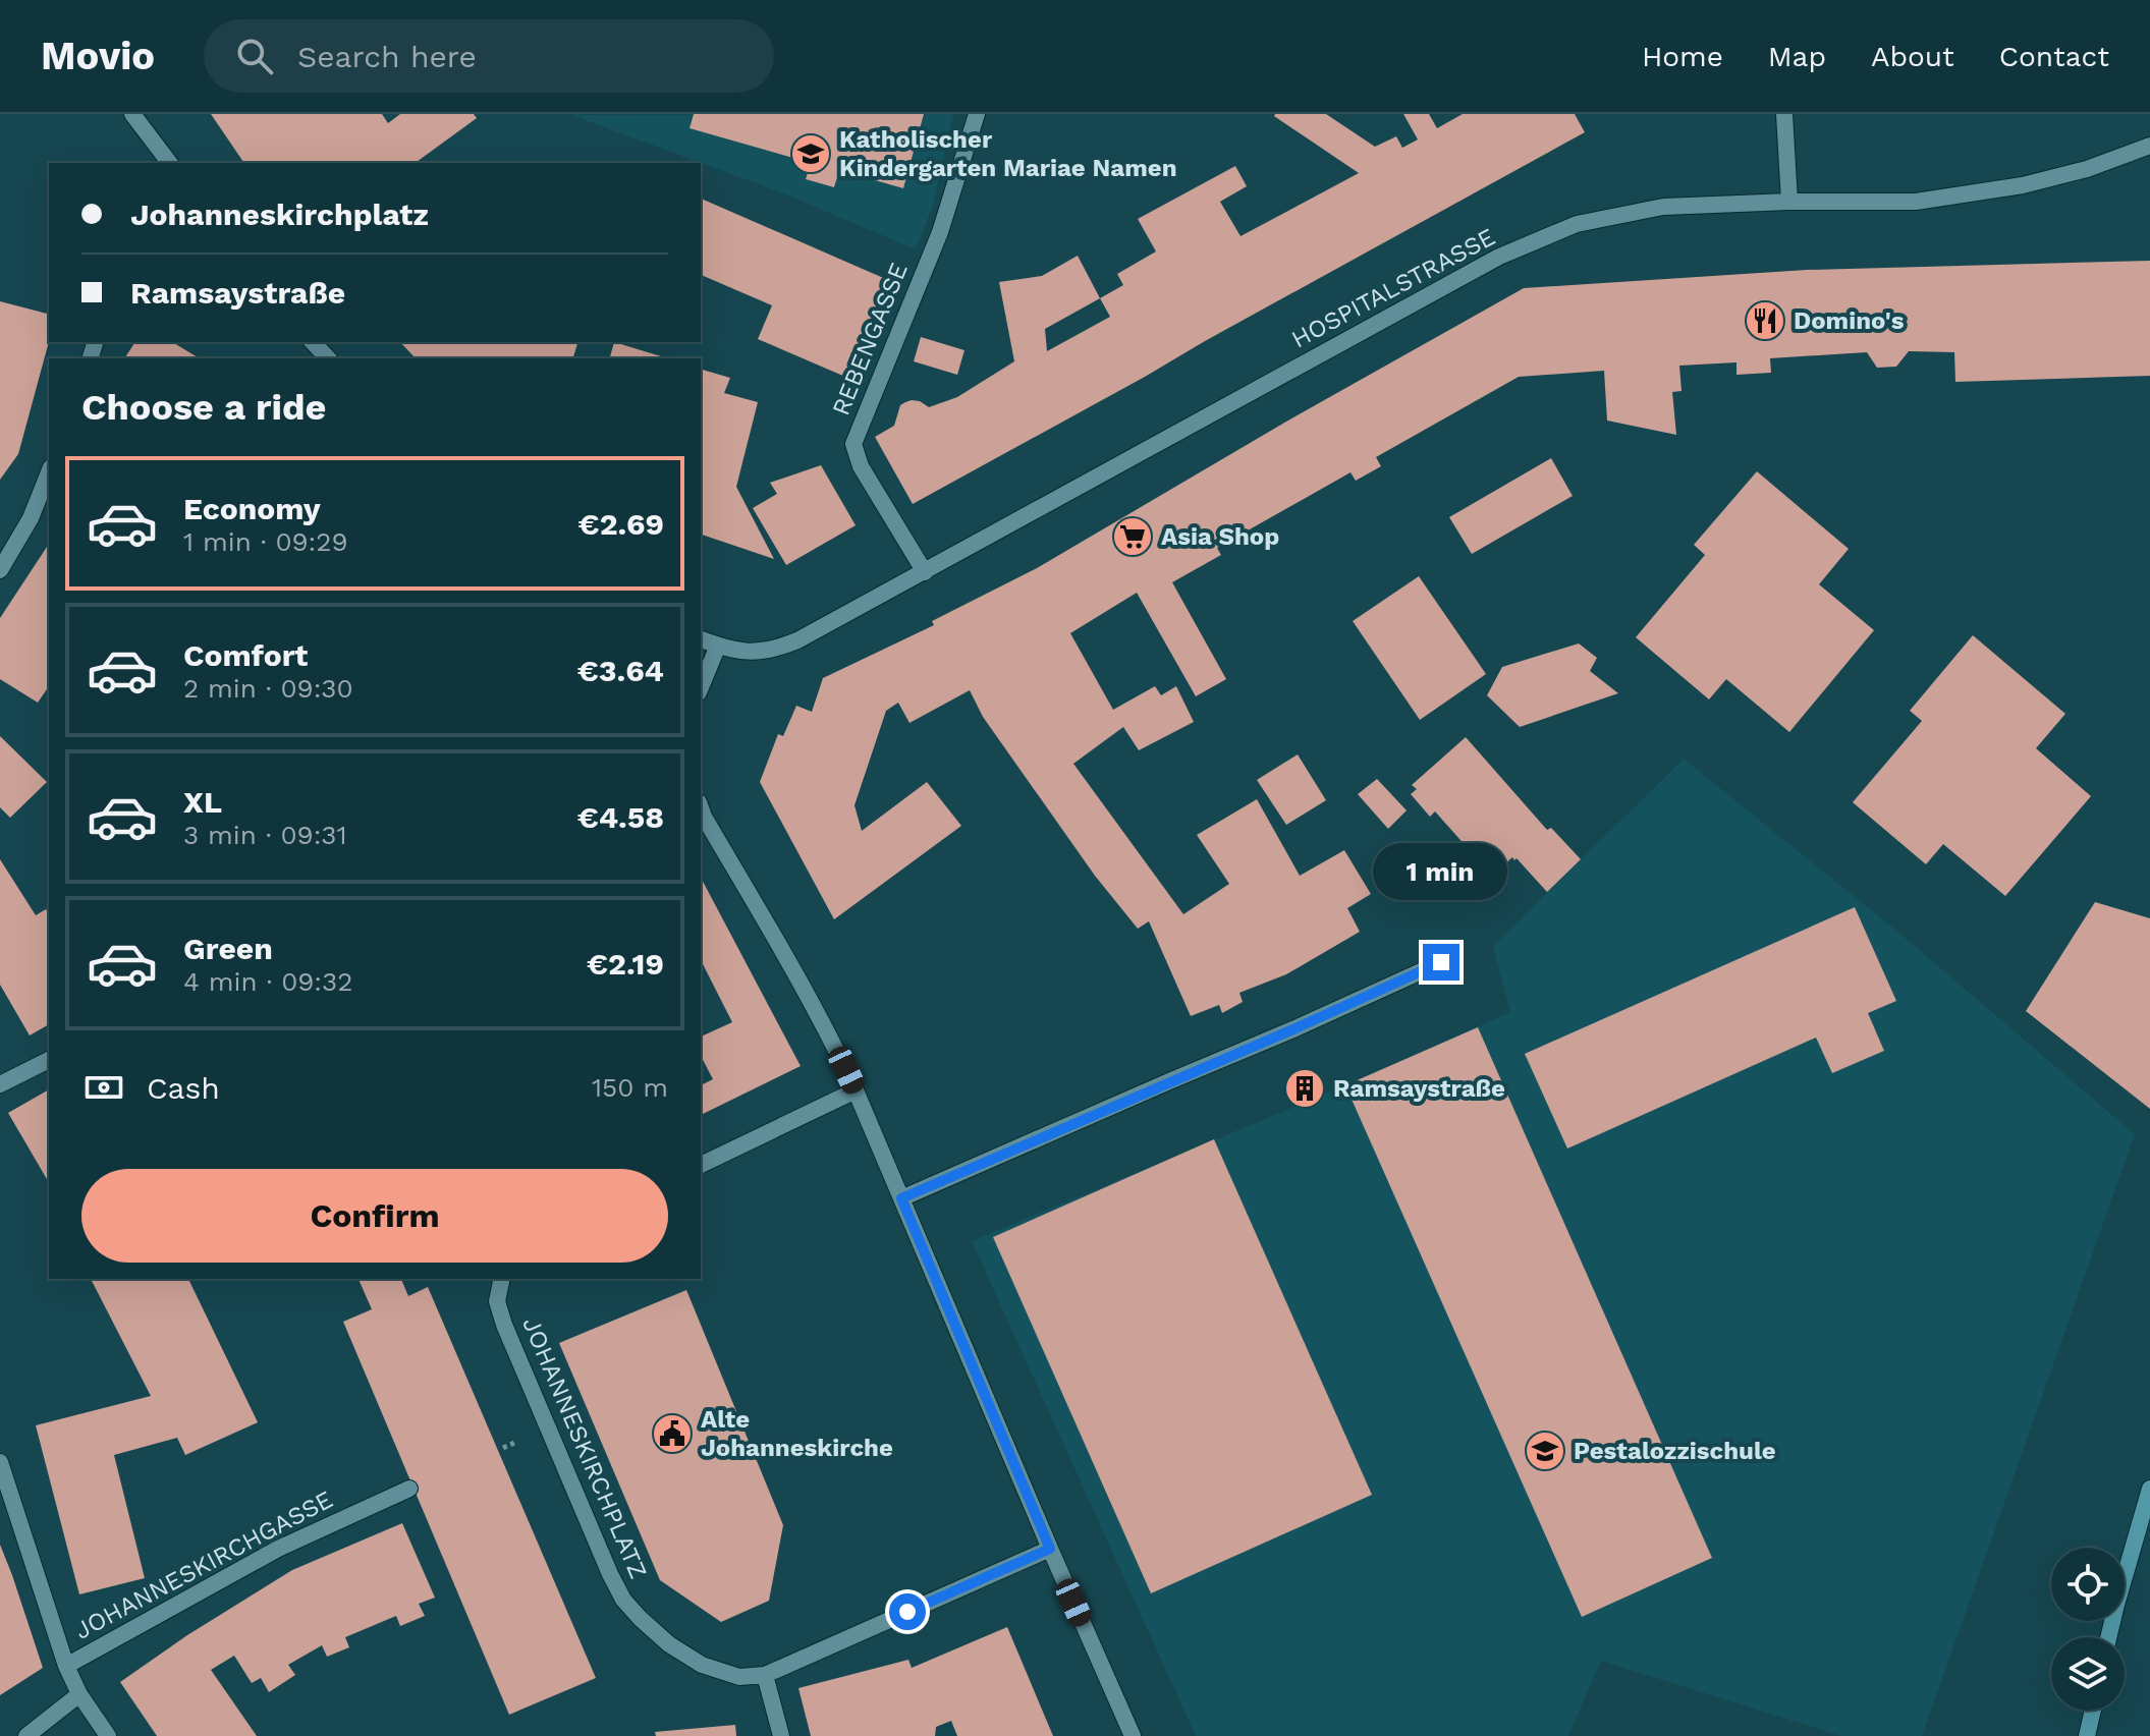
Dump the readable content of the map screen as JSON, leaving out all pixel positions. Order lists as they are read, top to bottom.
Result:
{
  "streets": {
    "street": [
      "HOSPITALSTRASSE",
      "REBENGASSE",
      "JOHANNESKIRCHPLATZ",
      "JOHANNESKIRCHGASSE"
    ]
  },
  "crossings": [
    ["HOSPITALSTRASSE", "REBENGASSE"]
  ],
  "places": {
    "school or university": ["Katholischer Kindergarten Mariae Namen", "Pestalozzischule"],
    "restaurant": ["Domino's"],
    "supermarket": ["Asia Shop"],
    "building": ["Ramsaystraße"],
    "public building": ["Alte Johanneskirche"]
  },
  "page": {
    "header": "Movio",
    "search": "Search here",
    "nav": [
      "Home",
      "Map",
      "About",
      "Contact"
    ],
    "banner": ["Johanneskirchplatz", "Ramsaystraße"],
    "heading": "Choose a ride",
    "list": [
      {
        "name": "Economy",
        "note": "1 min · 09:29",
        "value": "€2.69"
      },
      {
        "name": "Comfort",
        "note": "2 min · 09:30",
        "value": "€3.64"
      },
      {
        "name": "XL",
        "note": "3 min · 09:31",
        "value": "€4.58"
      },
      {
        "name": "Green",
        "note": "4 min · 09:32",
        "value": "€2.19"
      }
    ],
    "bubble": "1 min",
    "pay": ["Cash", "150 m"],
    "buttons": "Confirm"
  }
}
